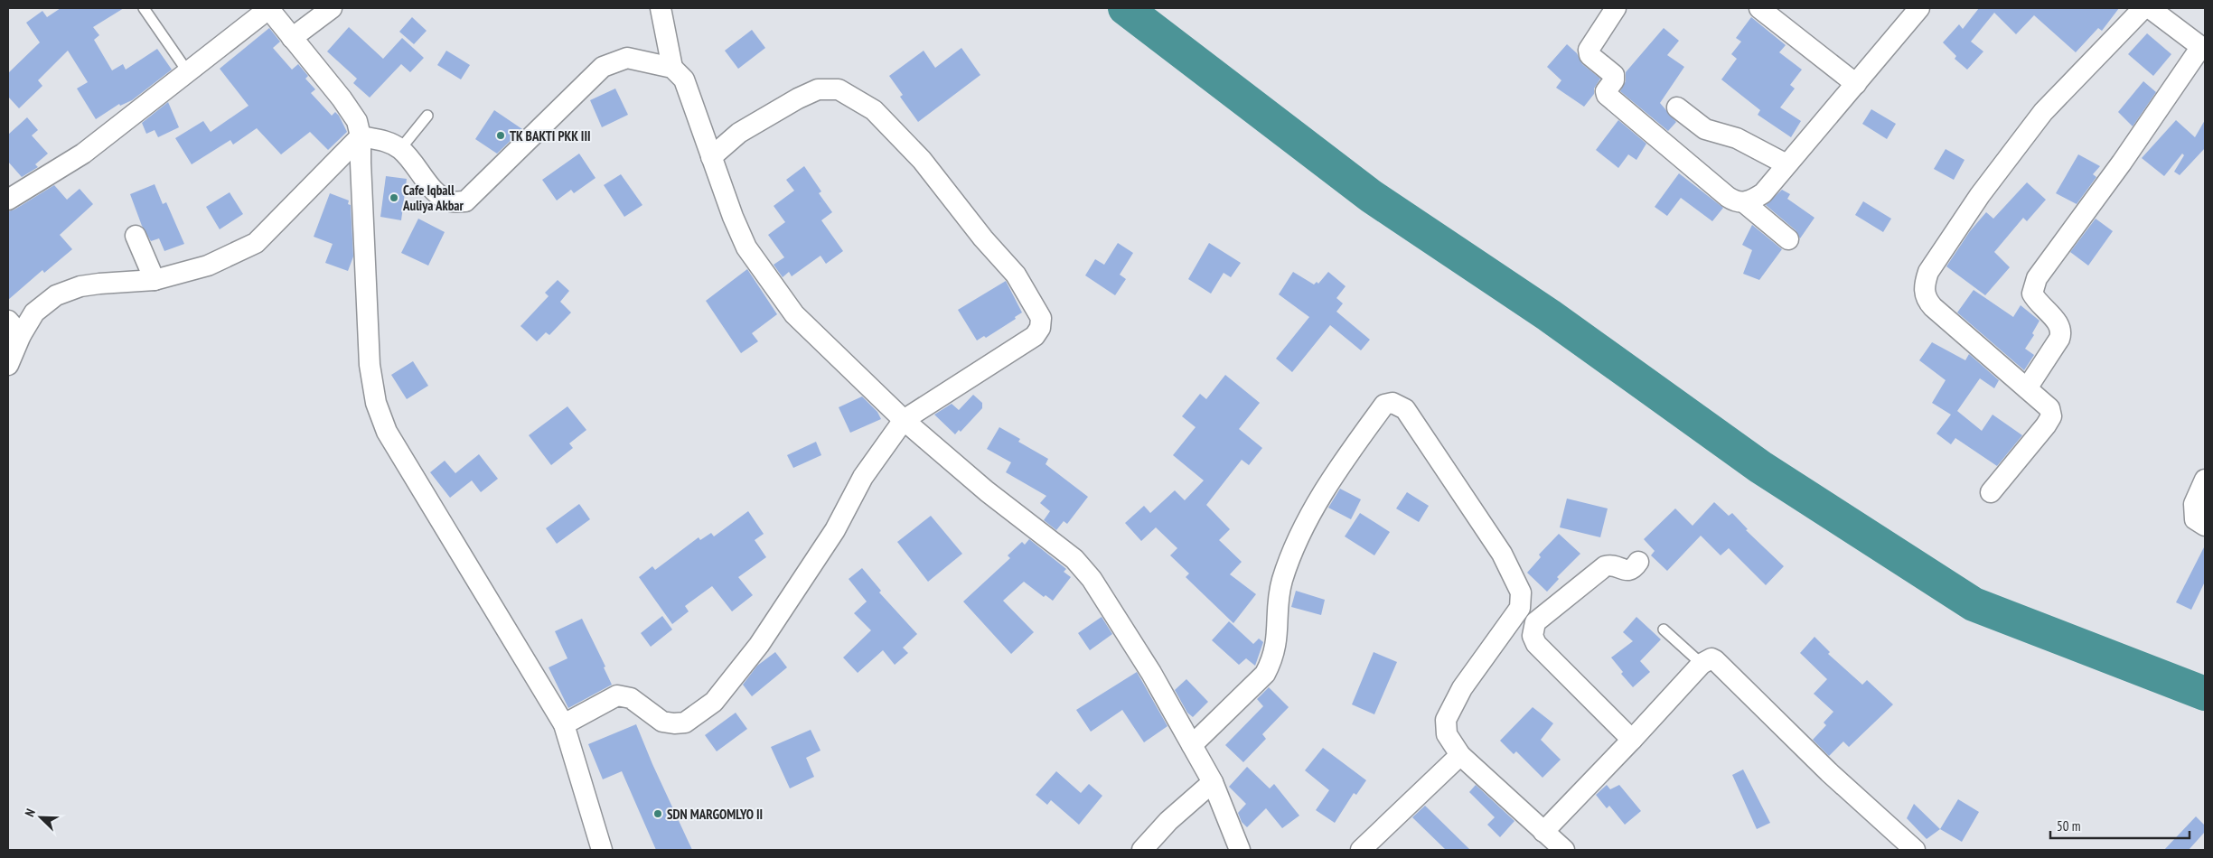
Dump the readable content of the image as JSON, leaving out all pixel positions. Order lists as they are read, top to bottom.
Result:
{
  "places": ["TK BAKTI PKK III", "Cafe Iqball Auliya Akbar", "SDN MARGOMLYO II"],
  "scale_bar": "50 m",
  "north": "top left"
}
